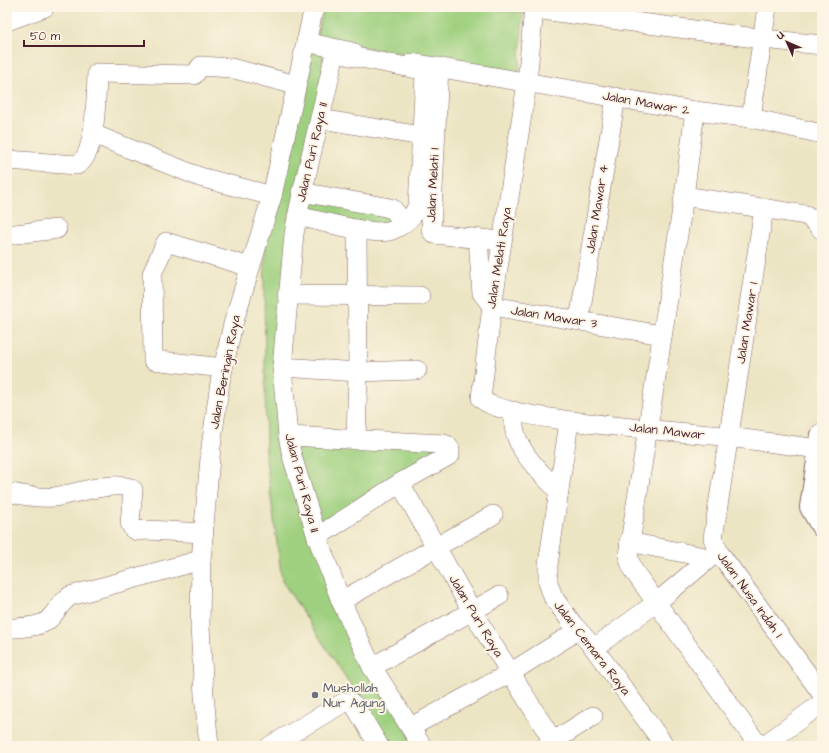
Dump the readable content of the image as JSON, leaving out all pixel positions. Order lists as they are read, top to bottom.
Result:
{
  "streets": {
    "street": [
      "Jalan Mawar 2",
      "Jalan Puri Raya II",
      "Jalan Melati I",
      "Jalan Mawar 4",
      "Jalan Melati Raya",
      "Jalan Mawar 3",
      "Jalan Mawar 1",
      "Jalan Beringin Raya",
      "Jalan Mawar",
      "Jalan Nusa Indah 1",
      "Jalan Puri Raya",
      "Jalan Cemara Raya"
    ]
  },
  "crossings": [
    ["Jalan Mawar 2", "Jalan Puri Raya II"],
    ["Jalan Mawar 2", "Jalan Melati I"],
    ["Jalan Mawar 2", "Jalan Mawar 4"],
    ["Jalan Mawar 2", "Jalan Melati Raya"],
    ["Jalan Mawar 2", "Jalan Mawar 3"],
    ["Jalan Mawar 2", "Jalan Beringin Raya"],
    ["Jalan Mawar 2", "Jalan Mawar"],
    ["Jalan Puri Raya II", "Jalan Melati I"],
    ["Jalan Melati I", "Jalan Melati Raya"],
    ["Jalan Mawar 4", "Jalan Mawar 3"],
    ["Jalan Melati Raya", "Jalan Mawar 3"],
    ["Jalan Melati Raya", "Jalan Mawar"],
    ["Jalan Mawar 1", "Jalan Mawar"],
    ["Jalan Mawar 1", "Jalan Nusa Indah 1"],
    ["Jalan Mawar", "Jalan Nusa Indah 1"],
    ["Jalan Mawar", "Jalan Cemara Raya"]
  ],
  "places": ["Mushollah Nur Agung"],
  "scale_bar": "50 m",
  "north": "top left"
}
